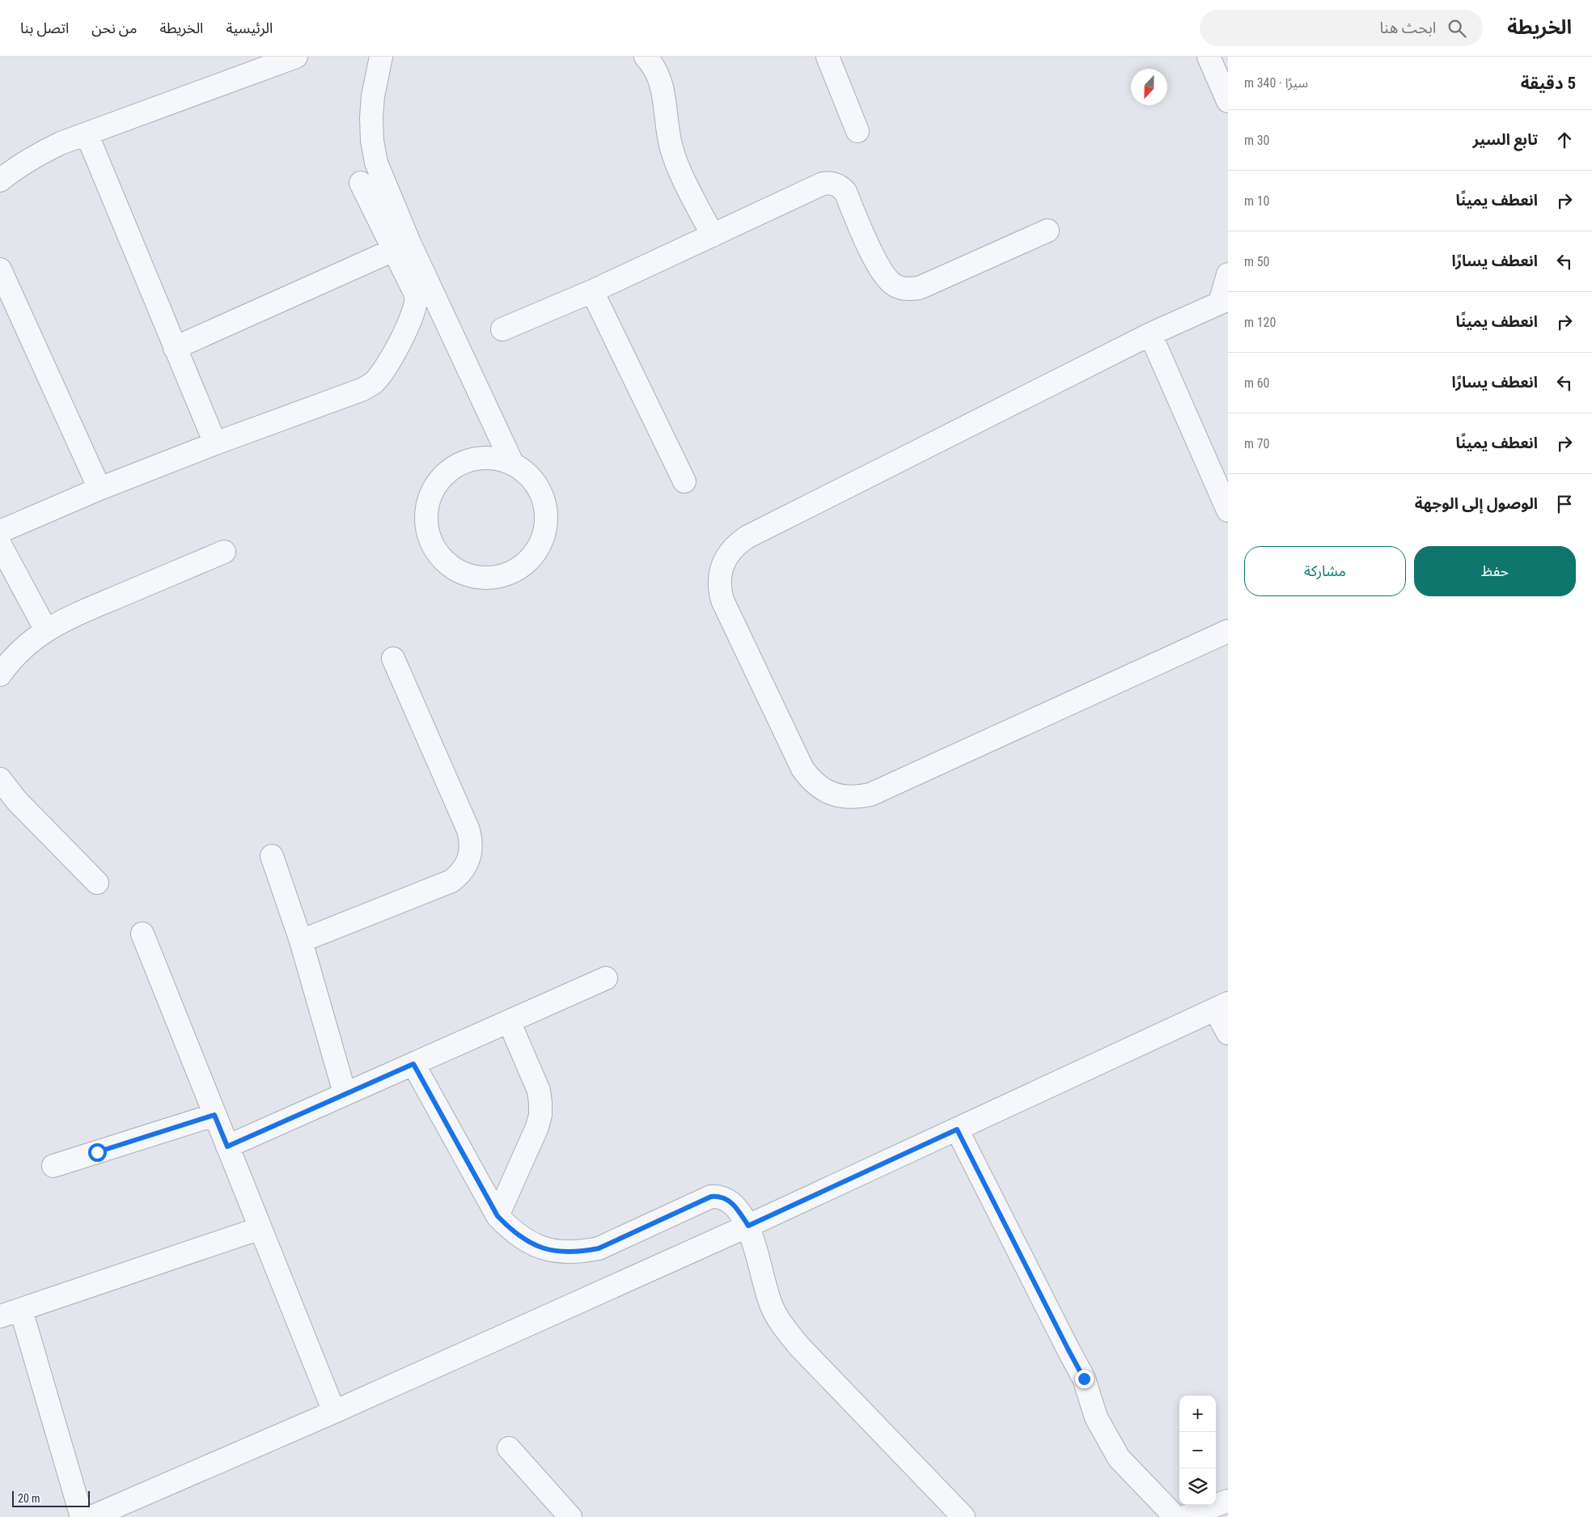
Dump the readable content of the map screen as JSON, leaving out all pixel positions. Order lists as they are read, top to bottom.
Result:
{
  "scale_bar": "20 m",
  "north": "bottom",
  "page": {
    "header": "الخريطة",
    "search": "ابحث هنا",
    "nav": [
      "الرئيسية",
      "الخريطة",
      "من نحن",
      "اتصل بنا"
    ],
    "heading": ["5 دقيقة", "سيرًا · 340 m"],
    "list": [
      ["تابع السير", "30 m"],
      ["انعطف يمينًا", "10 m"],
      ["انعطف يسارًا", "50 m"],
      ["انعطف يمينًا", "120 m"],
      ["انعطف يسارًا", "60 m"],
      ["انعطف يمينًا", "70 m"],
      "الوصول إلى الوجهة"
    ],
    "buttons": ["حفظ", "مشاركة"],
    "map_buttons": ["+", "−"],
    "scale": "20 m"
  }
}
